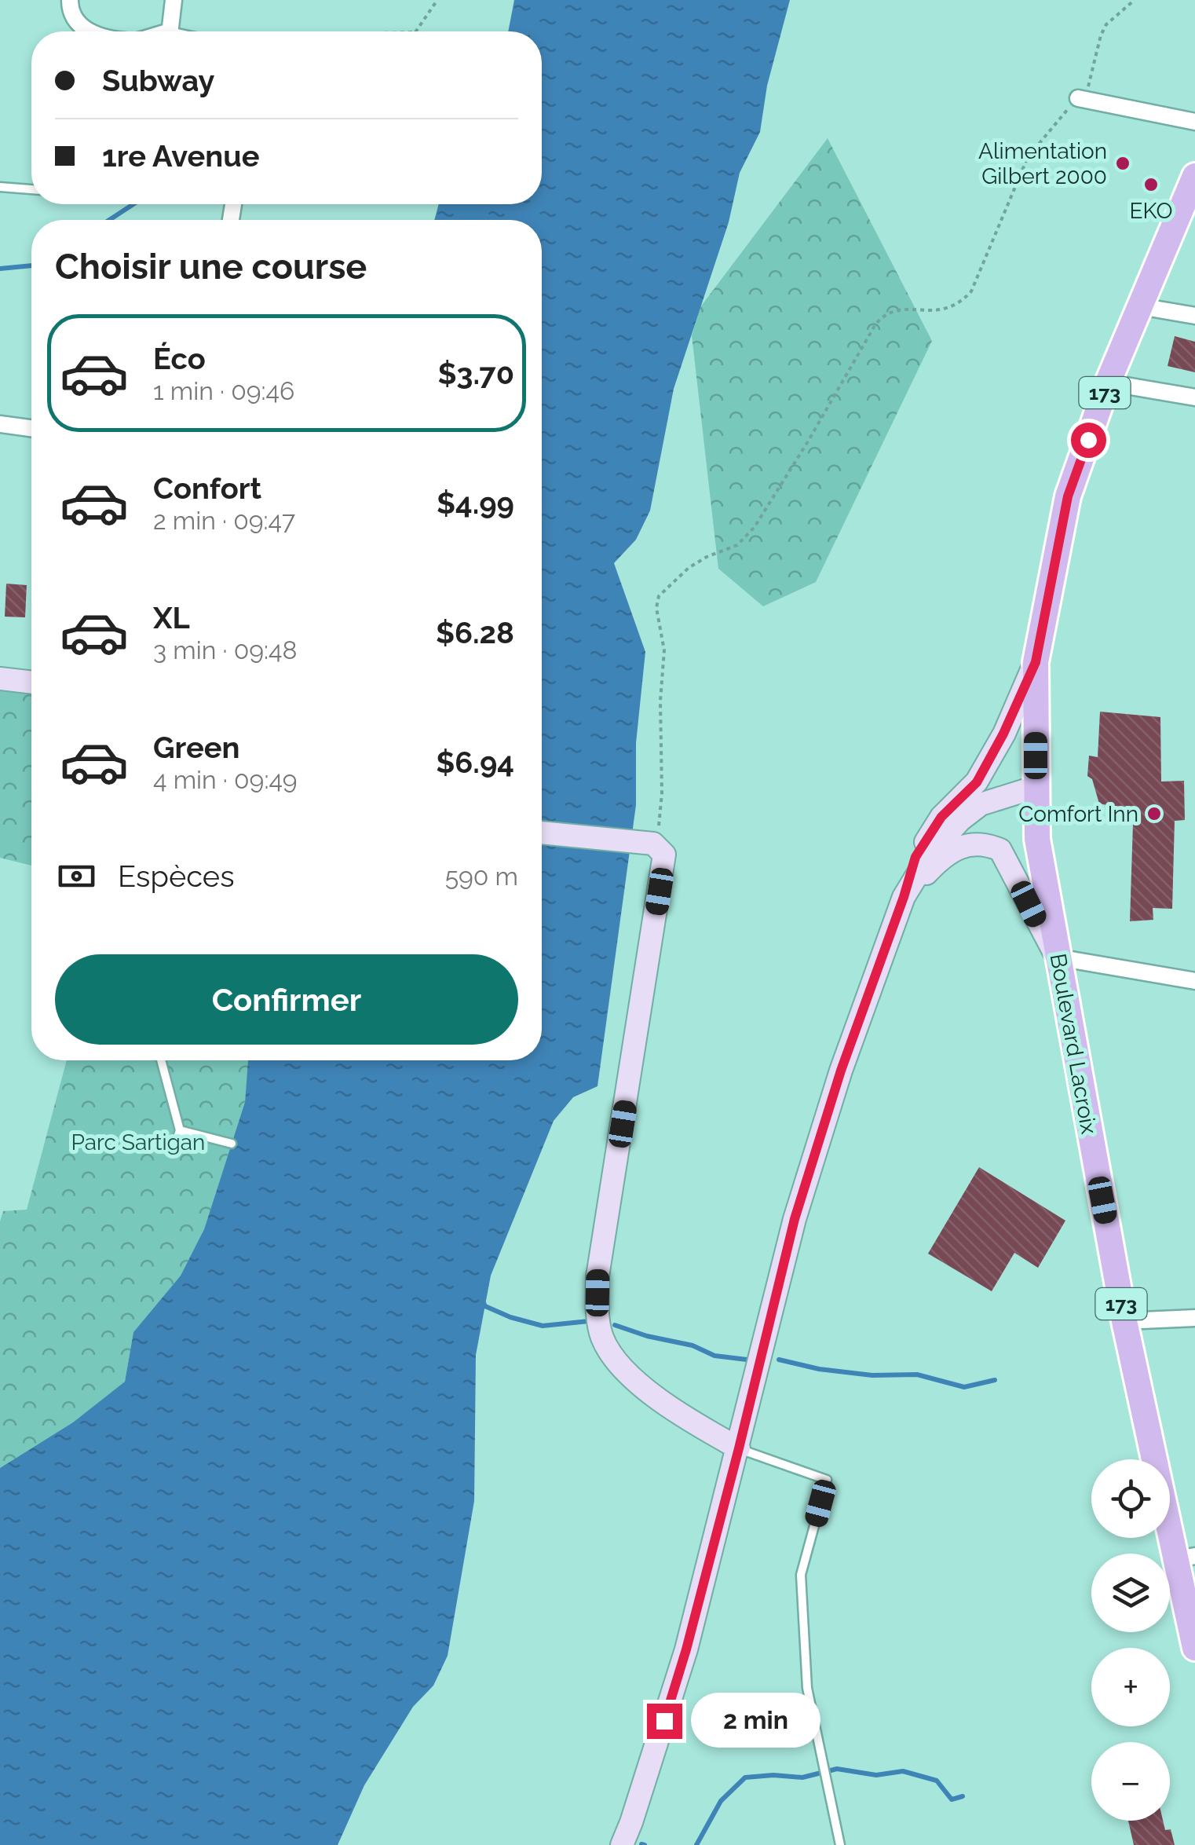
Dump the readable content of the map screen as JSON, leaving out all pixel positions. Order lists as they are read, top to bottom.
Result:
{
  "streets": {
    "main road": ["173", "Boulevard Lacroix"]
  },
  "parks": ["Parc Sartigan"],
  "places": ["Alimentation Gilbert 2000", "EKO", "Comfort Inn"],
  "page": {
    "banner": ["Subway", "1re Avenue"],
    "heading": "Choisir une course",
    "list": [
      {
        "name": "Éco",
        "note": "1 min · 09:46",
        "value": "$3.70"
      },
      {
        "name": "Confort",
        "note": "2 min · 09:47",
        "value": "$4.99"
      },
      {
        "name": "XL",
        "note": "3 min · 09:48",
        "value": "$6.28"
      },
      {
        "name": "Green",
        "note": "4 min · 09:49",
        "value": "$6.94"
      }
    ],
    "pay": ["Espèces", "590 m"],
    "buttons": "Confirmer",
    "map_buttons": ["+", "−"],
    "bubble": "2 min"
  }
}
